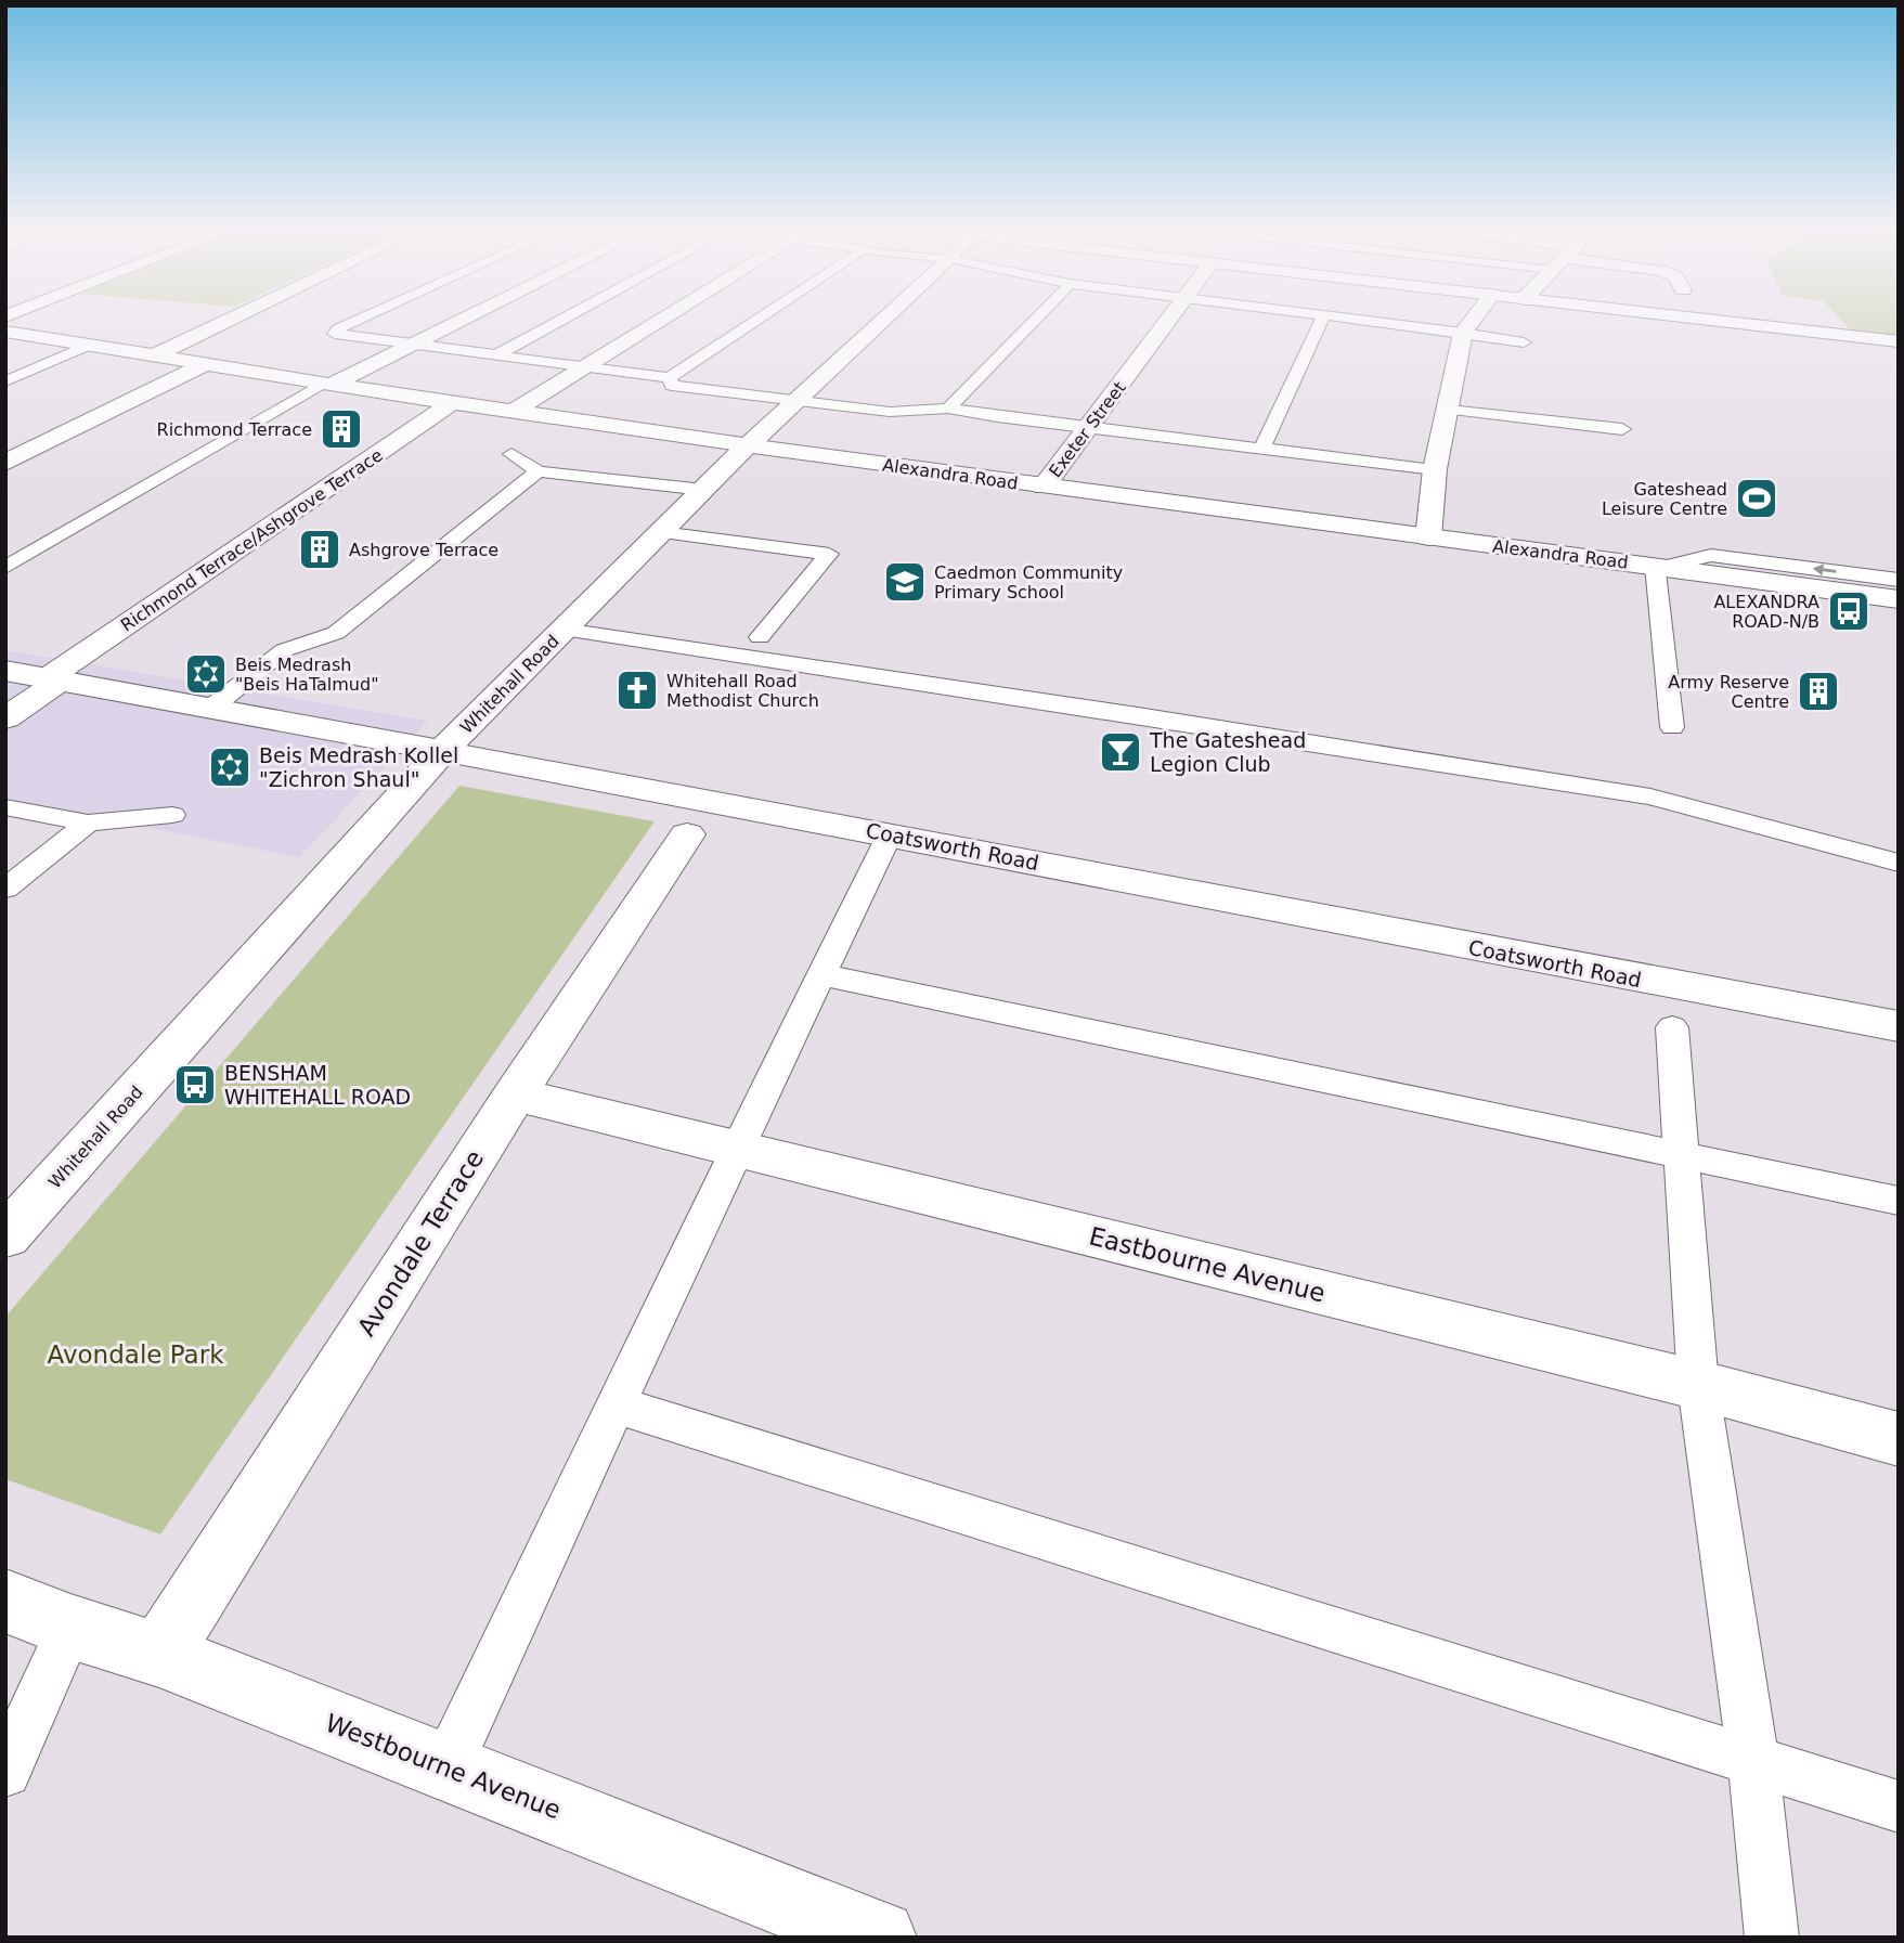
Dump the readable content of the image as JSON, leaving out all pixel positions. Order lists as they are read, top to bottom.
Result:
{
  "streets": {
    "street": [
      "Exeter Street",
      "Alexandra Road",
      "Richmond Terrace/Ashgrove Terrace",
      "Whitehall Road",
      "Coatsworth Road",
      "Avondale Terrace",
      "Eastbourne Avenue",
      "Westbourne Avenue"
    ]
  },
  "crossings": [
    ["Exeter Street", "Alexandra Road"],
    ["Alexandra Road", "Richmond Terrace/Ashgrove Terrace"],
    ["Alexandra Road", "Whitehall Road"],
    ["Richmond Terrace/Ashgrove Terrace", "Coatsworth Road"],
    ["Whitehall Road", "Coatsworth Road"],
    ["Avondale Terrace", "Eastbourne Avenue"],
    ["Avondale Terrace", "Westbourne Avenue"]
  ],
  "parks": ["Avondale Park"],
  "places": {
    "building": ["Richmond Terrace", "Ashgrove Terrace", "Army Reserve Centre"],
    "sports": ["Gateshead Leisure Centre"],
    "school or university": ["Caedmon Community Primary School"],
    "bus stop": ["ALEXANDRA ROAD-N/B", "BENSHAM WHITEHALL ROAD"],
    "synagogue": ["Beis Medrash \"Beis HaTalmud\"", "Beis Medrash Kollel \"Zichron Shaul\""],
    "church": ["Whitehall Road Methodist Church"],
    "bar": ["The Gateshead Legion Club"]
  }
}
